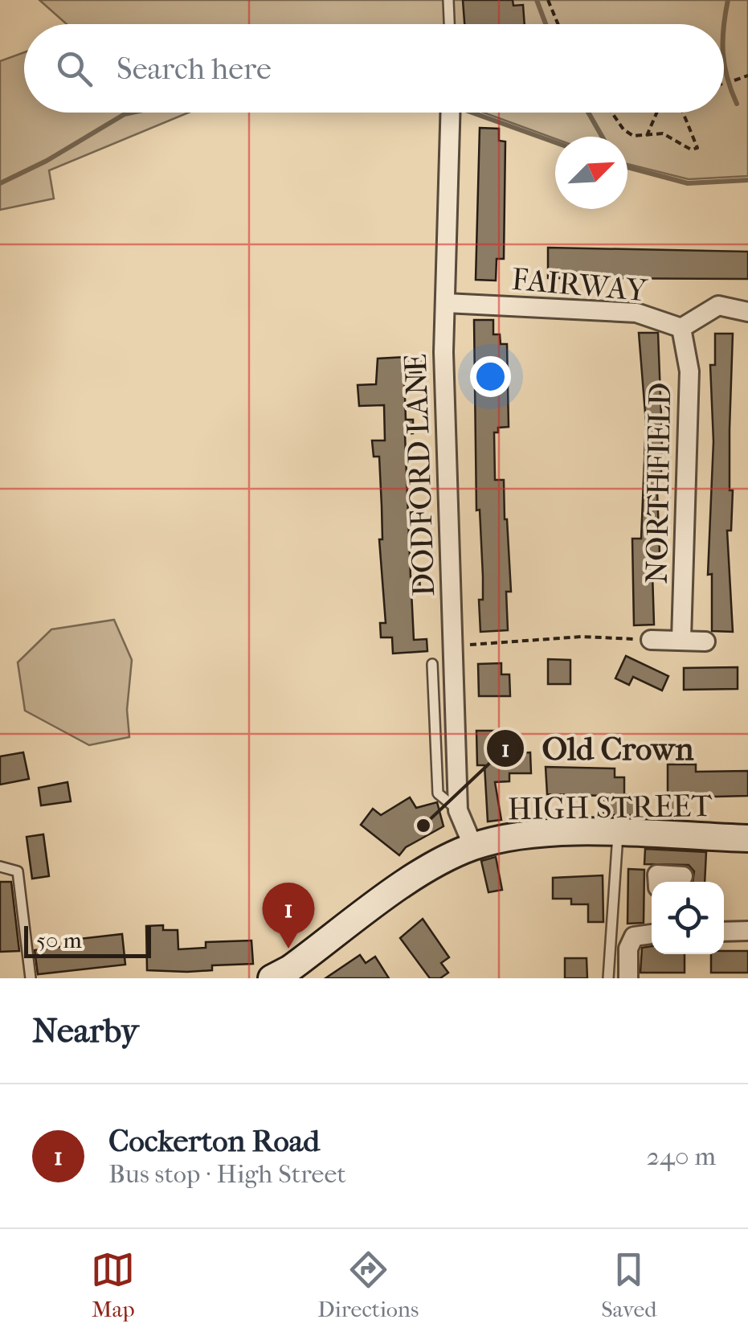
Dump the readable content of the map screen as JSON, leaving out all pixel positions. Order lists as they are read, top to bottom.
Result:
{
  "streets": {
    "street": [
      "FAIRWAY",
      "DODFORD LANE",
      "NORTHFIELD",
      "HIGH STREET"
    ]
  },
  "crossings": [
    ["FAIRWAY", "DODFORD LANE"],
    ["FAIRWAY", "NORTHFIELD"],
    ["DODFORD LANE", "HIGH STREET"]
  ],
  "places": ["Old Crown"],
  "scale_bar": "50 m",
  "north": "top right",
  "page": {
    "search": "Search here",
    "pins": "1",
    "scale": "50 m",
    "heading": "Nearby",
    "list": [
      {
        "mark": "1",
        "name": "Cockerton Road",
        "note": "Bus stop · High Street",
        "value": "240 m"
      }
    ],
    "nav": ["Map", "Directions", "Saved"]
  }
}
